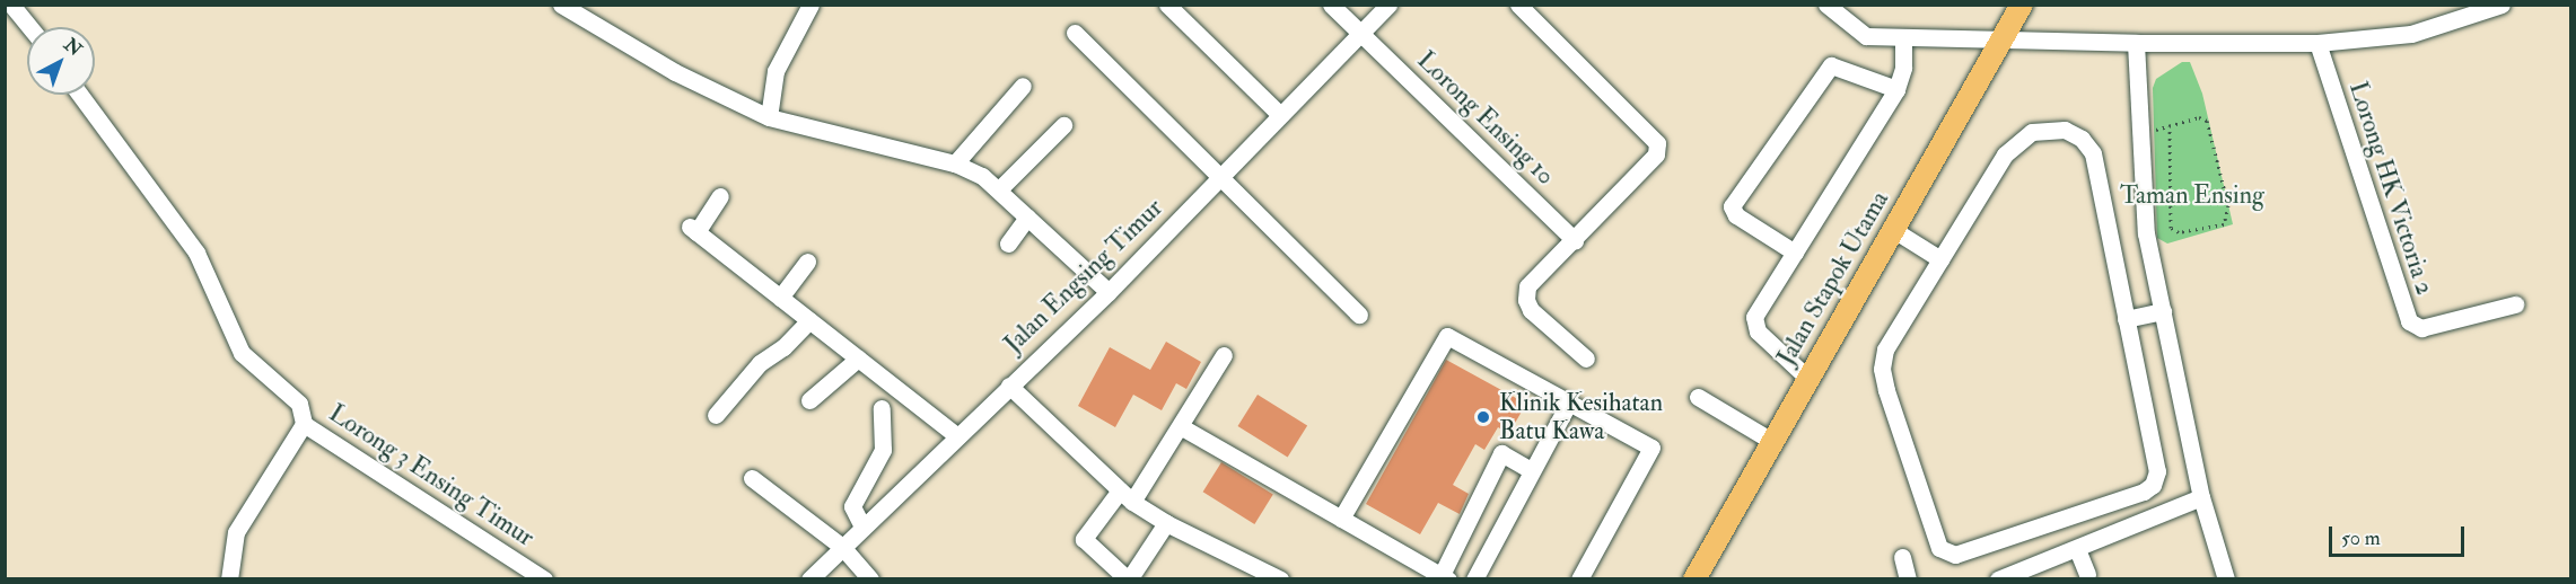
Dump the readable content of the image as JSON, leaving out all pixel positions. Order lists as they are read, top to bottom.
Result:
{
  "streets": {
    "main road": ["Jalan Stapok Utama"],
    "street": [
      "Lorong Ensing 10",
      "Lorong HK Victoria 2",
      "Jalan Engsing Timur",
      "Lorong 3 Ensing Timur"
    ]
  },
  "crossings": [
    ["Lorong Ensing 10", "Jalan Engsing Timur"]
  ],
  "parks": ["Taman Ensing"],
  "places": ["Klinik Kesihatan Batu Kawa"],
  "scale_bar": "50 m",
  "north": "top right"
}
